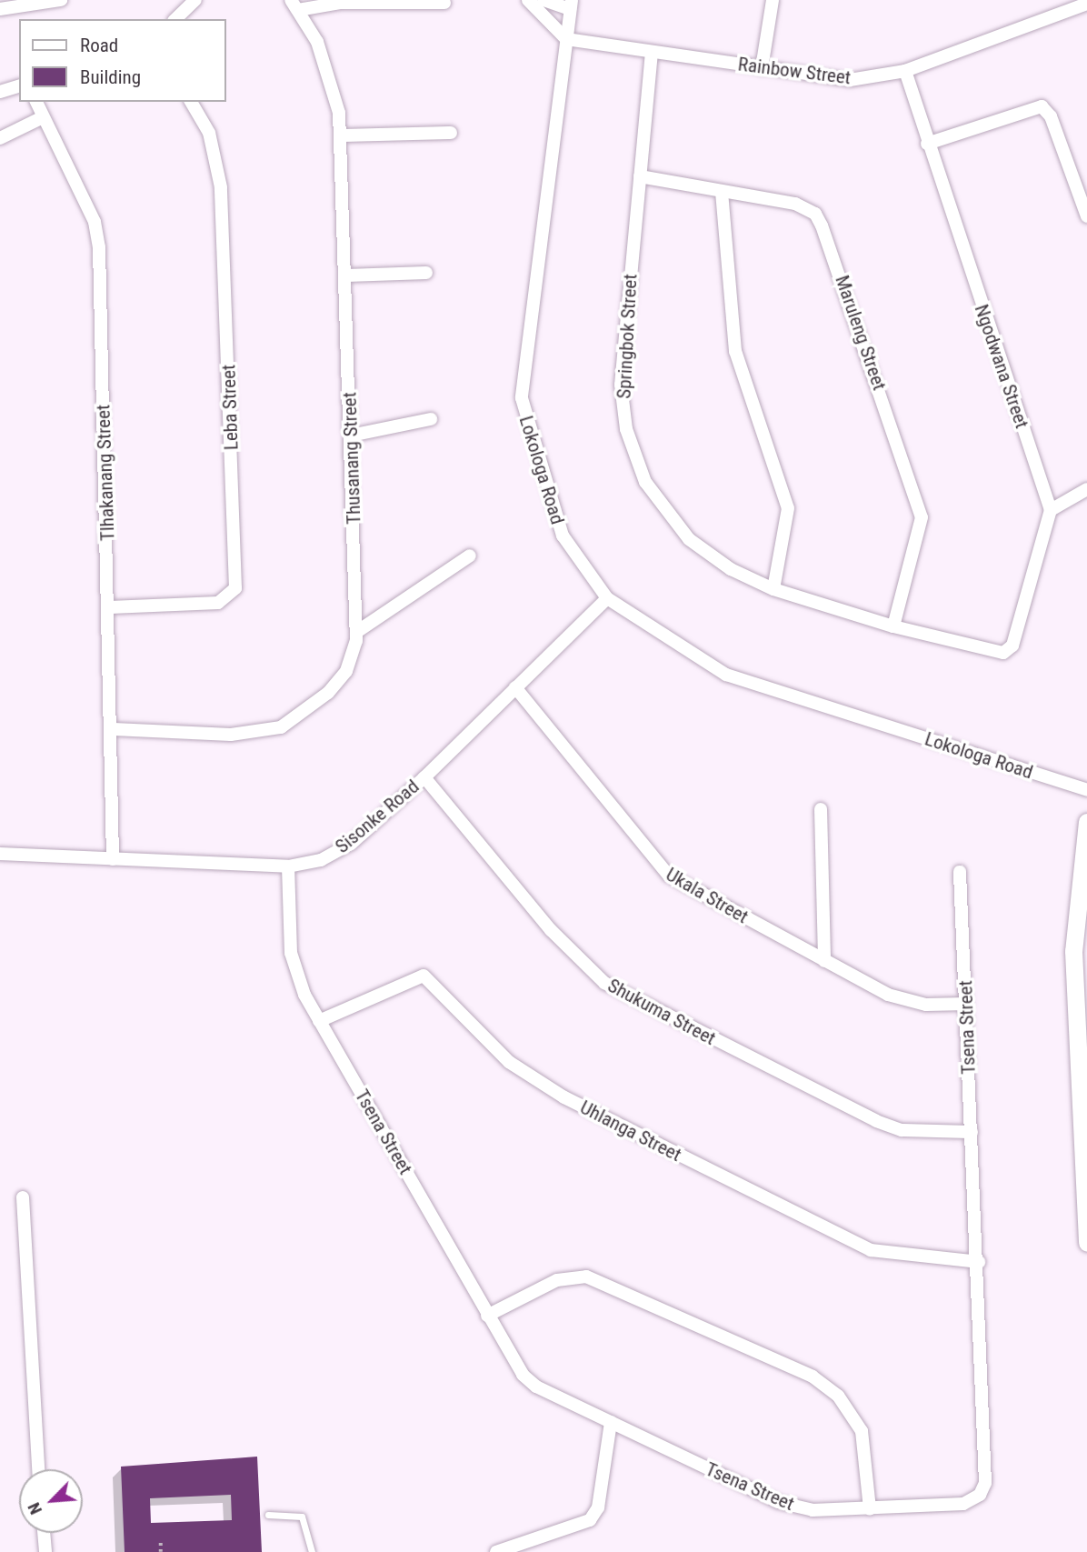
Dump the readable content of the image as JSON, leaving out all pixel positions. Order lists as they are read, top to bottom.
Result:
{
  "streets": {
    "street": [
      "Rainbow Street",
      "Maruleng Street",
      "Springbok Street",
      "Ngodwana Street",
      "Leba Street",
      "Thusanang Street",
      "Lokologa Road",
      "Tlhakanang Street",
      "Sisonke Road",
      "Ukala Street",
      "Shukuma Street",
      "Tsena Street",
      "Uhlanga Street"
    ]
  },
  "crossings": [
    ["Rainbow Street", "Springbok Street"],
    ["Rainbow Street", "Ngodwana Street"],
    ["Rainbow Street", "Lokologa Road"],
    ["Maruleng Street", "Springbok Street"],
    ["Springbok Street", "Ngodwana Street"],
    ["Leba Street", "Tlhakanang Street"],
    ["Thusanang Street", "Tlhakanang Street"],
    ["Lokologa Road", "Sisonke Road"],
    ["Tlhakanang Street", "Sisonke Road"],
    ["Sisonke Road", "Ukala Street"],
    ["Sisonke Road", "Shukuma Street"],
    ["Sisonke Road", "Tsena Street"],
    ["Ukala Street", "Tsena Street"],
    ["Shukuma Street", "Tsena Street"],
    ["Tsena Street", "Uhlanga Street"]
  ],
  "legend": ["Road", "Building"],
  "north": "bottom left"
}
